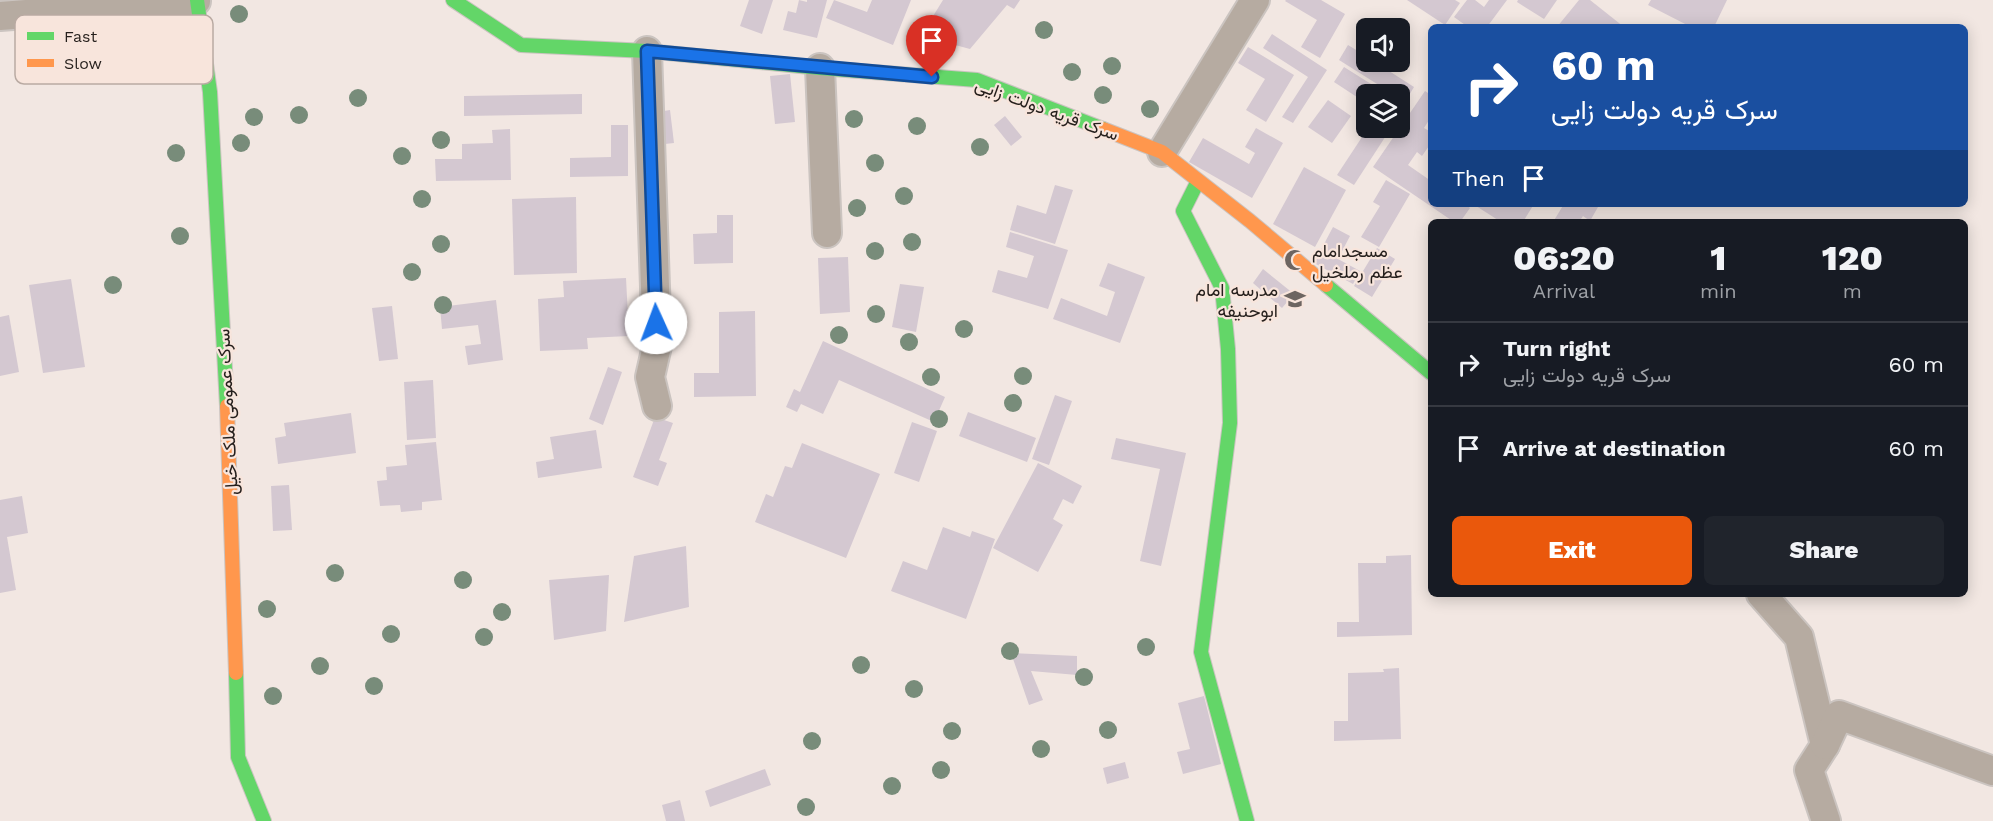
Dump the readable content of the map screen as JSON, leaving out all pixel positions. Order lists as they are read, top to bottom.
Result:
{
  "streets": {
    "street": ["سرک قریه دولت زایی", "سرک عمومی ملک خیل"]
  },
  "places": {
    "mosque": ["مسجدامام عظم رملخیل"],
    "school or university": ["مدرسه امام ابوحنیفه"]
  },
  "legend": ["Fast", "Slow"],
  "page": {
    "turn": ["60 m", "سرک قریه دولت زایی"],
    "then": "Then",
    "eta": [
      "06:20",
      "Arrival",
      "1",
      "min",
      "120",
      "m"
    ],
    "list": [
      {
        "name": "Turn right",
        "note": "سرک قریه دولت زایی",
        "value": "60 m"
      },
      {
        "name": "Arrive at destination",
        "value": "60 m"
      }
    ],
    "buttons": ["Exit", "Share"]
  }
}
